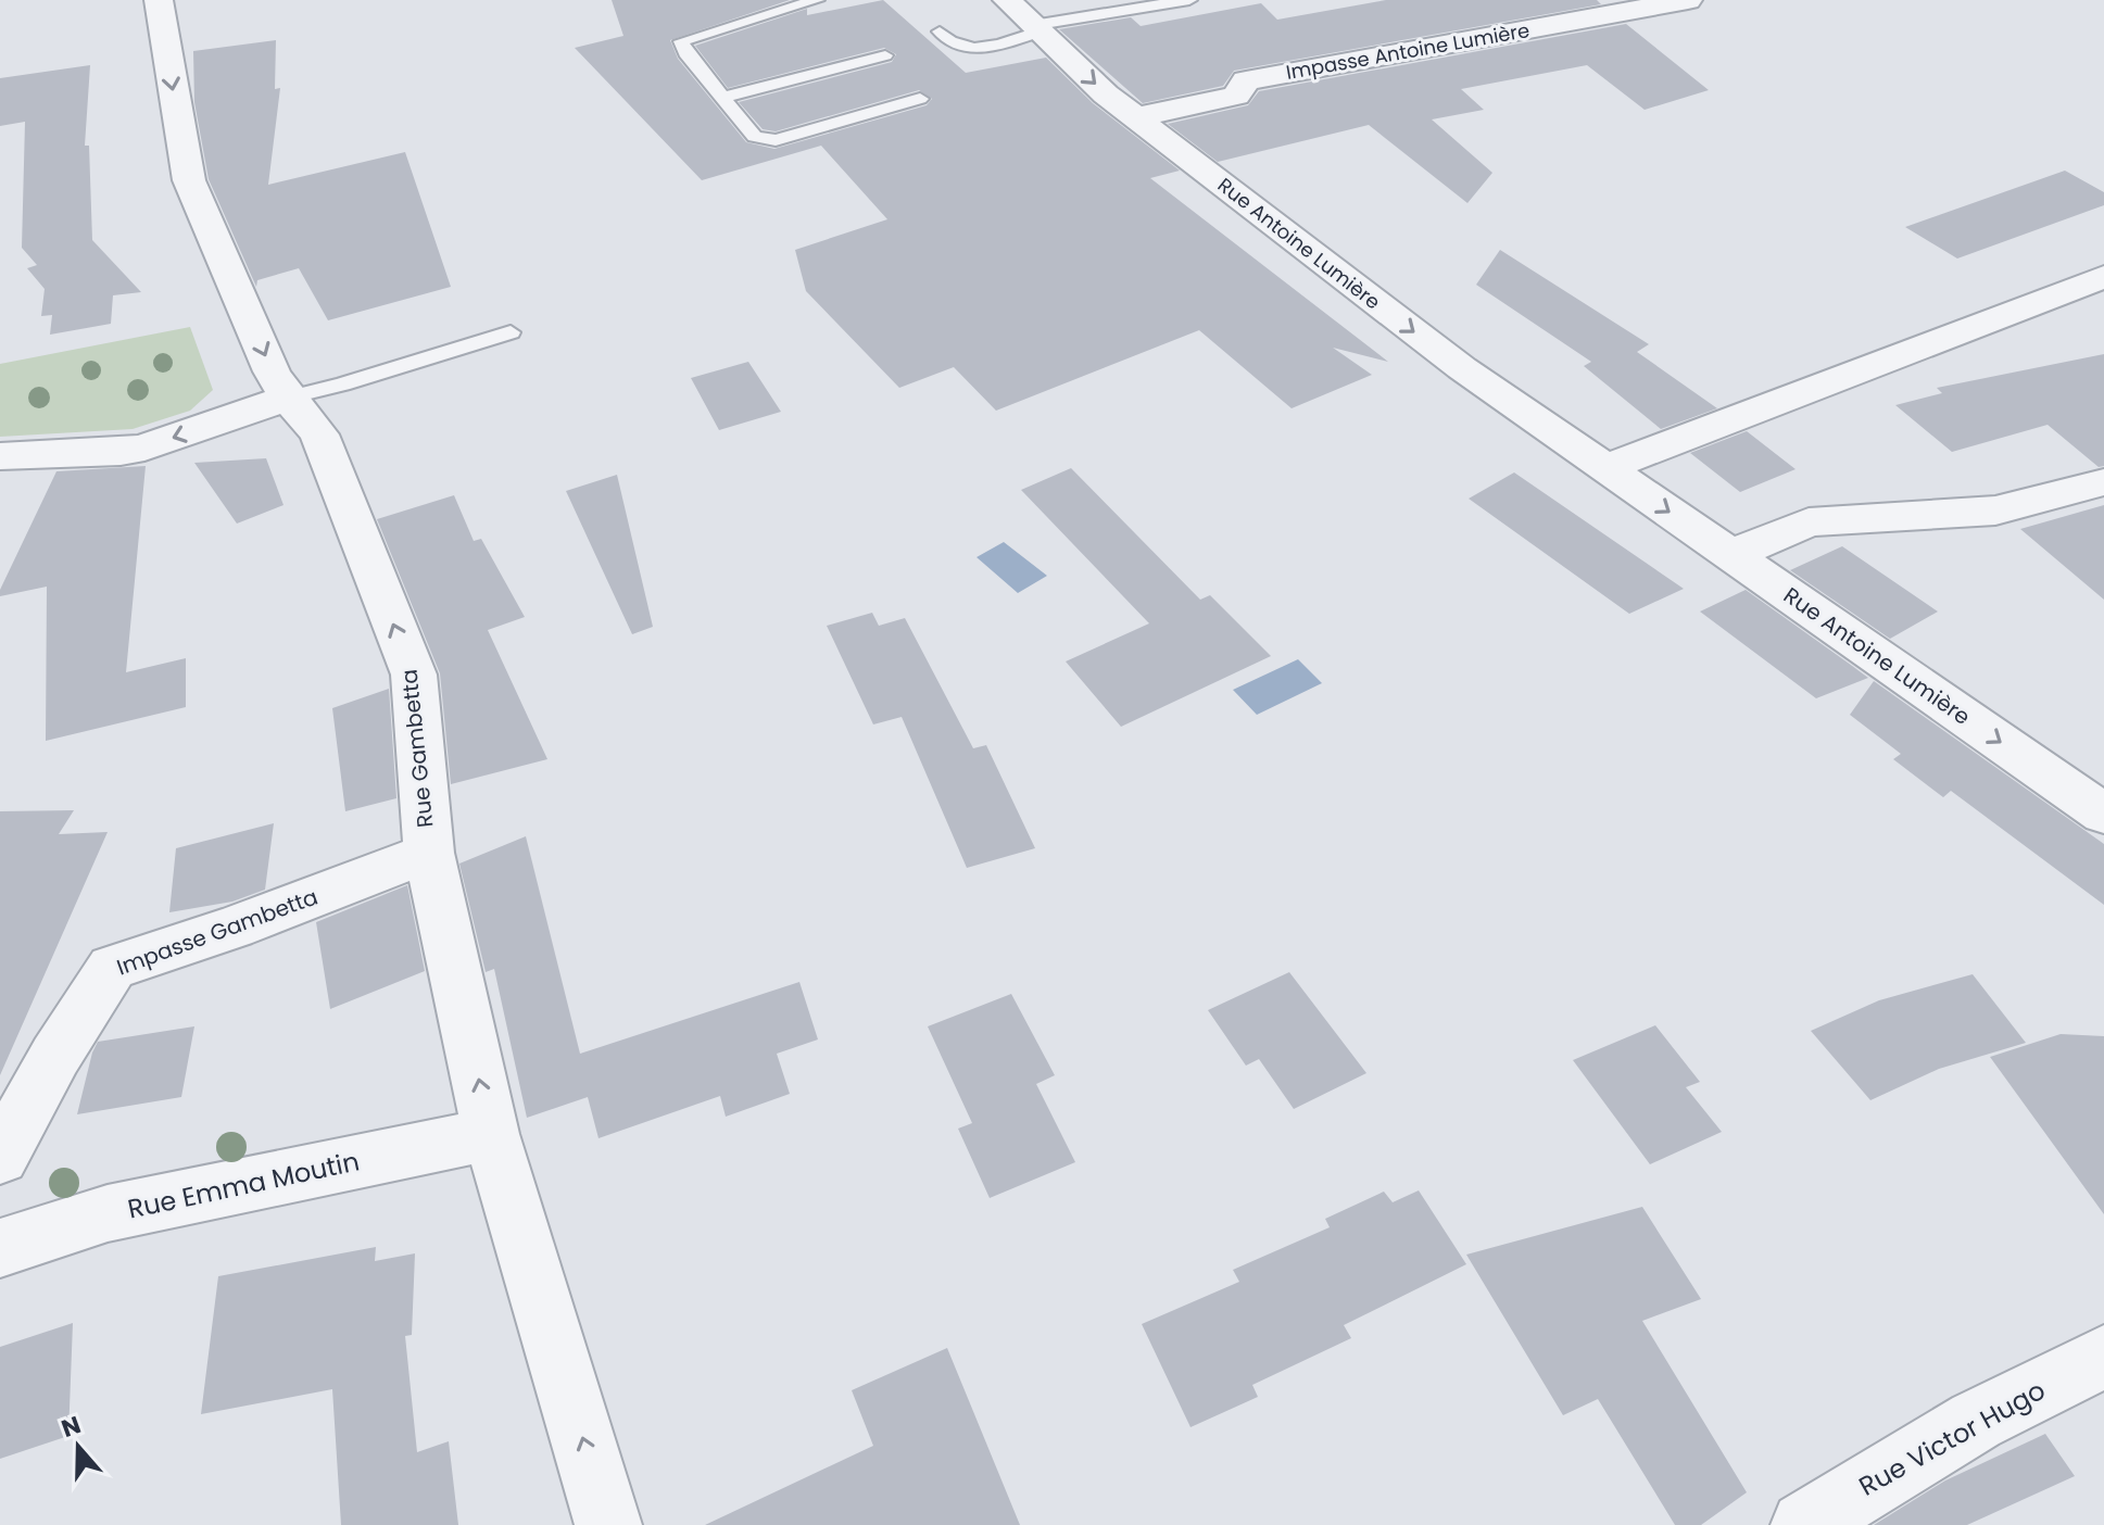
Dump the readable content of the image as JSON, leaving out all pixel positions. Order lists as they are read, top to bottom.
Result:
{
  "streets": {
    "street": [
      "Impasse Antoine Lumière",
      "Rue Antoine Lumière",
      "Rue Gambetta",
      "Impasse Gambetta",
      "Rue Emma Moutin",
      "Rue Victor Hugo"
    ]
  },
  "crossings": [
    ["Impasse Antoine Lumière", "Rue Antoine Lumière"],
    ["Rue Gambetta", "Impasse Gambetta"],
    ["Rue Gambetta", "Rue Emma Moutin"]
  ],
  "one_way": ["Rue Antoine Lumière"],
  "north": "top"
}
